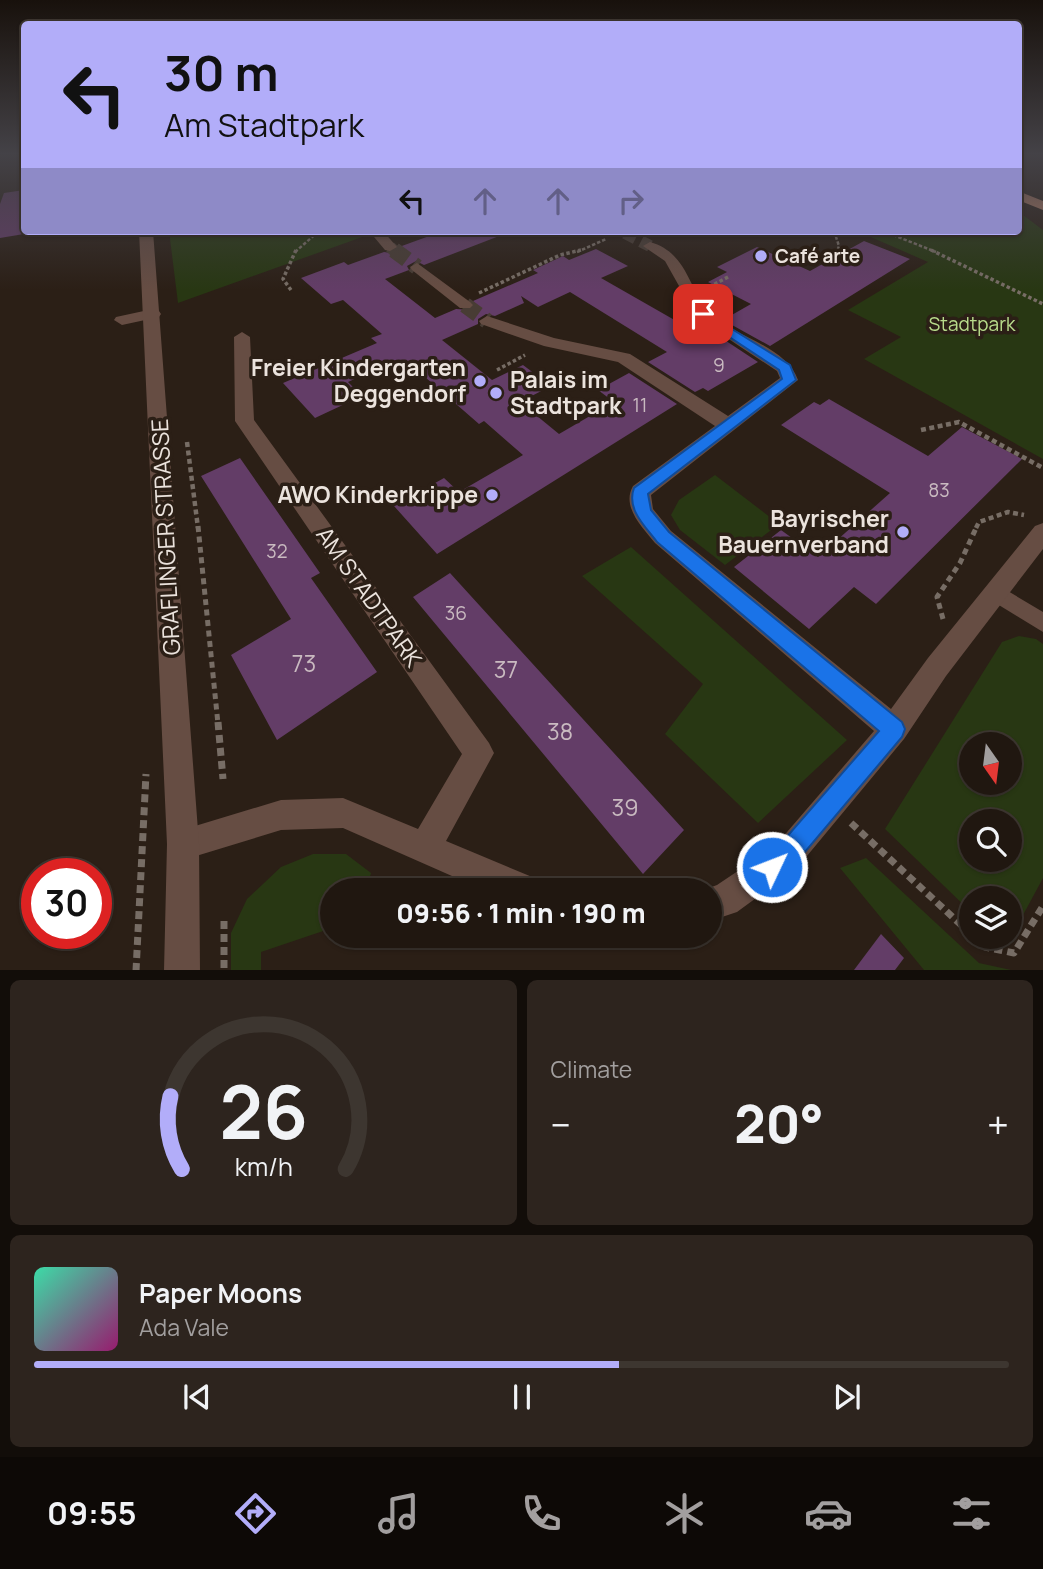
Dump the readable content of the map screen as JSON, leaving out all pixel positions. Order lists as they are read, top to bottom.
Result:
{
  "streets": {
    "street": ["GRAFLINGER STRASSE", "AM STADTPARK"]
  },
  "parks": ["Stadtpark"],
  "places": [
    "Café arte",
    "Freier Kindergarten Deggendorf",
    "Palais im Stadtpark",
    "AWO Kinderkrippe",
    "Bayrischer Bauernverband"
  ],
  "house_numbers": [
    "9",
    "11",
    "83",
    "32",
    "36",
    "73",
    "37",
    "38",
    "39"
  ],
  "north": "bottom",
  "page": {
    "turn": ["30 m", "Am Stadtpark"],
    "limit": "30",
    "trip": "09:56 · 1 min · 190 m",
    "tile": "Climate",
    "heat": ["−", "20°", "+"],
    "song": ["Paper Moons", "Ada Vale"],
    "tabs": "09:55",
    "gauge": ["26", "km/h"]
  }
}
